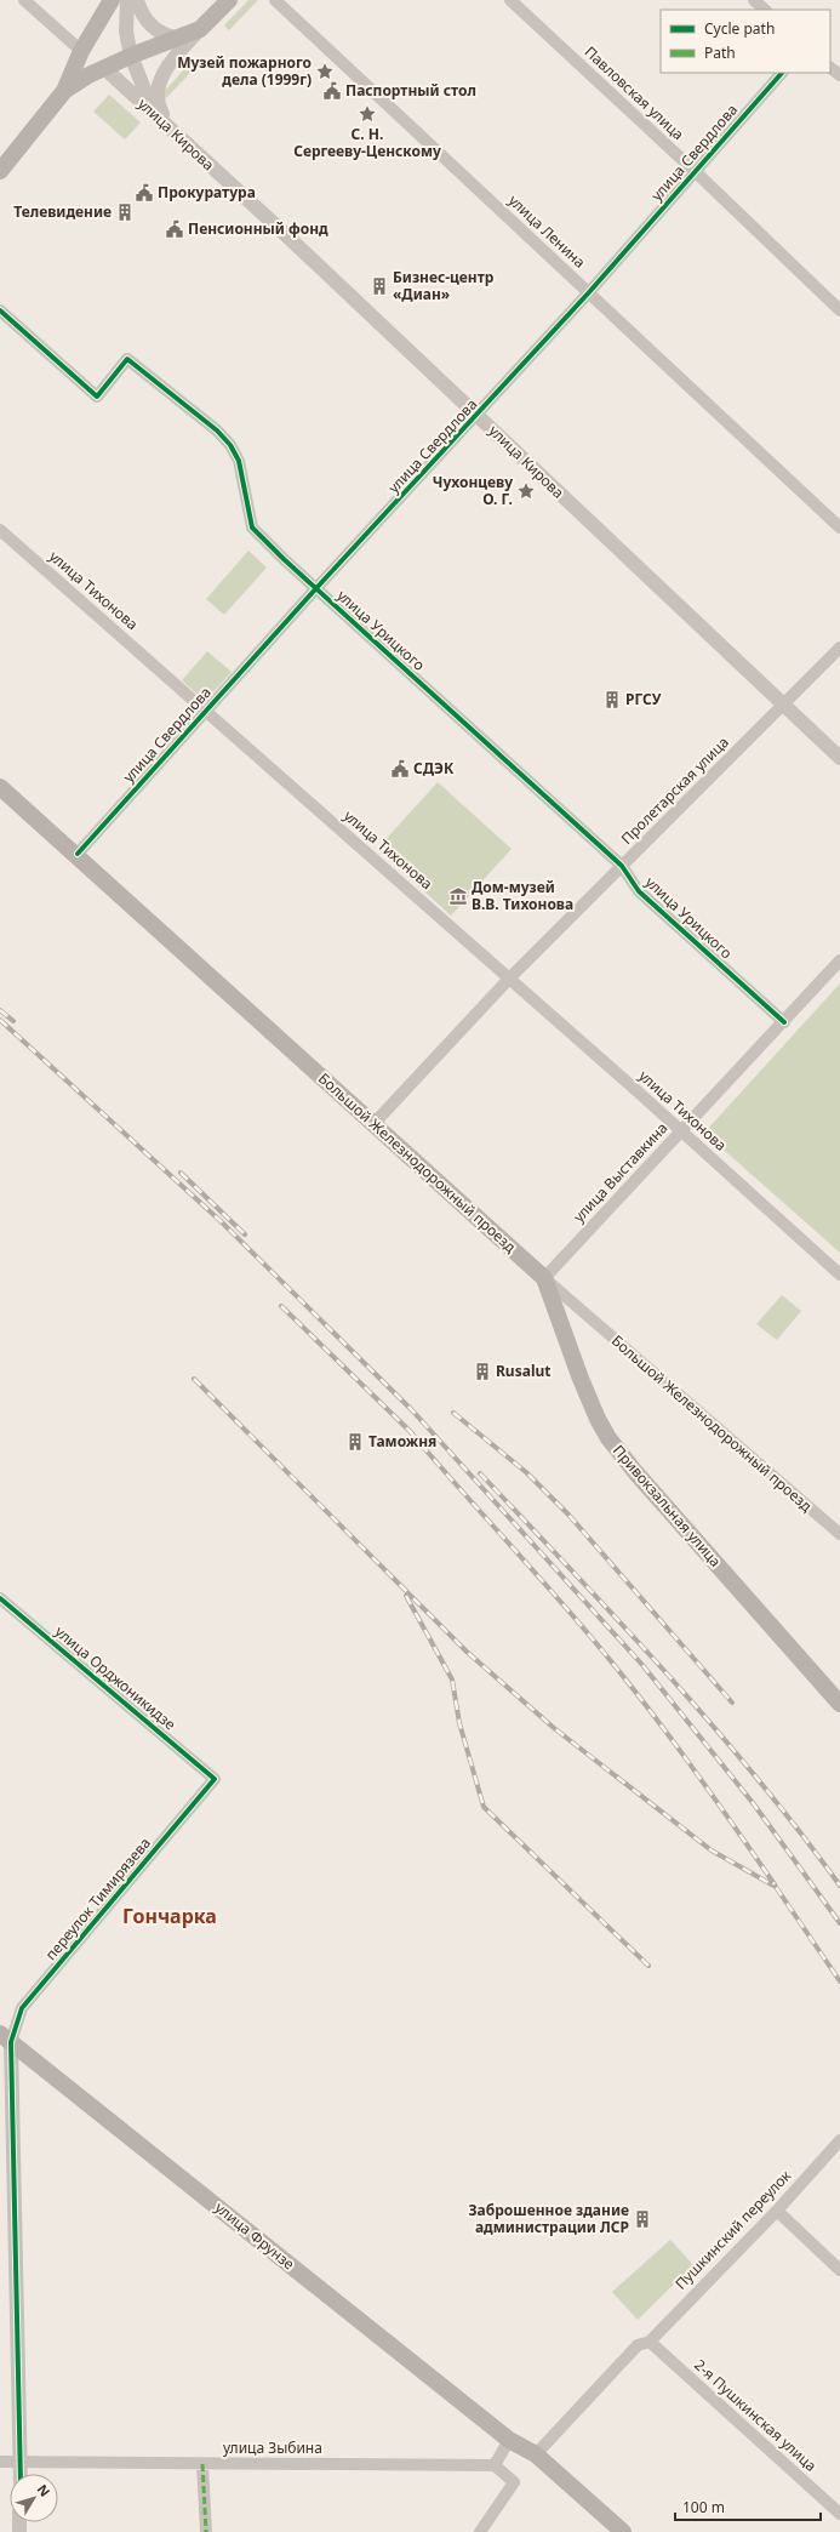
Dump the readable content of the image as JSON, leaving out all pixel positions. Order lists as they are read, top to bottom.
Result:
{
  "streets": {
    "main road": ["Большой Железнодорожный проезд", "Привокзальная улица", "улица Фрунзе"],
    "street": [
      "Павловская улица",
      "улица Кирова",
      "улица Свердлова",
      "улица Ленина",
      "улица Тихонова",
      "улица Урицкого",
      "Пролетарская улица",
      "улица Выставкина",
      "улица Орджоникидзе",
      "переулок Тимирязева",
      "Пушкинский переулок",
      "2-я Пушкинская улица",
      "улица Зыбина"
    ]
  },
  "crossings": [
    ["Павловская улица", "улица Свердлова"],
    ["улица Кирова", "улица Свердлова"],
    ["улица Кирова", "Пролетарская улица"],
    ["улица Свердлова", "улица Ленина"],
    ["улица Свердлова", "улица Тихонова"],
    ["улица Свердлова", "улица Урицкого"],
    ["улица Свердлова", "Большой Железнодорожный проезд"],
    ["улица Тихонова", "Пролетарская улица"],
    ["улица Тихонова", "улица Выставкина"],
    ["улица Урицкого", "Пролетарская улица"],
    ["улица Урицкого", "улица Выставкина"],
    ["Пролетарская улица", "Большой Железнодорожный проезд"],
    ["Большой Железнодорожный проезд", "улица Выставкина"],
    ["Большой Железнодорожный проезд", "Привокзальная улица"],
    ["улица Выставкина", "Привокзальная улица"],
    ["улица Орджоникидзе", "переулок Тимирязева"],
    ["переулок Тимирязева", "улица Фрунзе"],
    ["Пушкинский переулок", "улица Фрунзе"],
    ["Пушкинский переулок", "2-я Пушкинская улица"]
  ],
  "districts": ["Гончарка"],
  "places": {
    "place": ["Музей пожарного дела (1999г)", "С. Н. Сергееву-Ценскому", "Чухонцеву О. Г."],
    "public building": [
      "Паспортный стол",
      "Прокуратура",
      "Пенсионный фонд",
      "СДЭК"
    ],
    "building": [
      "Телевидение",
      "Бизнес-центр «Диан»",
      "РГСУ",
      "Rusalut",
      "Таможня",
      "Заброшенное здание администрации ЛСР"
    ],
    "museum": ["Дом-музей В.В. Тихонова"]
  },
  "legend": ["Cycle path", "Path"],
  "scale_bar": "100 m",
  "north": "top right"
}
